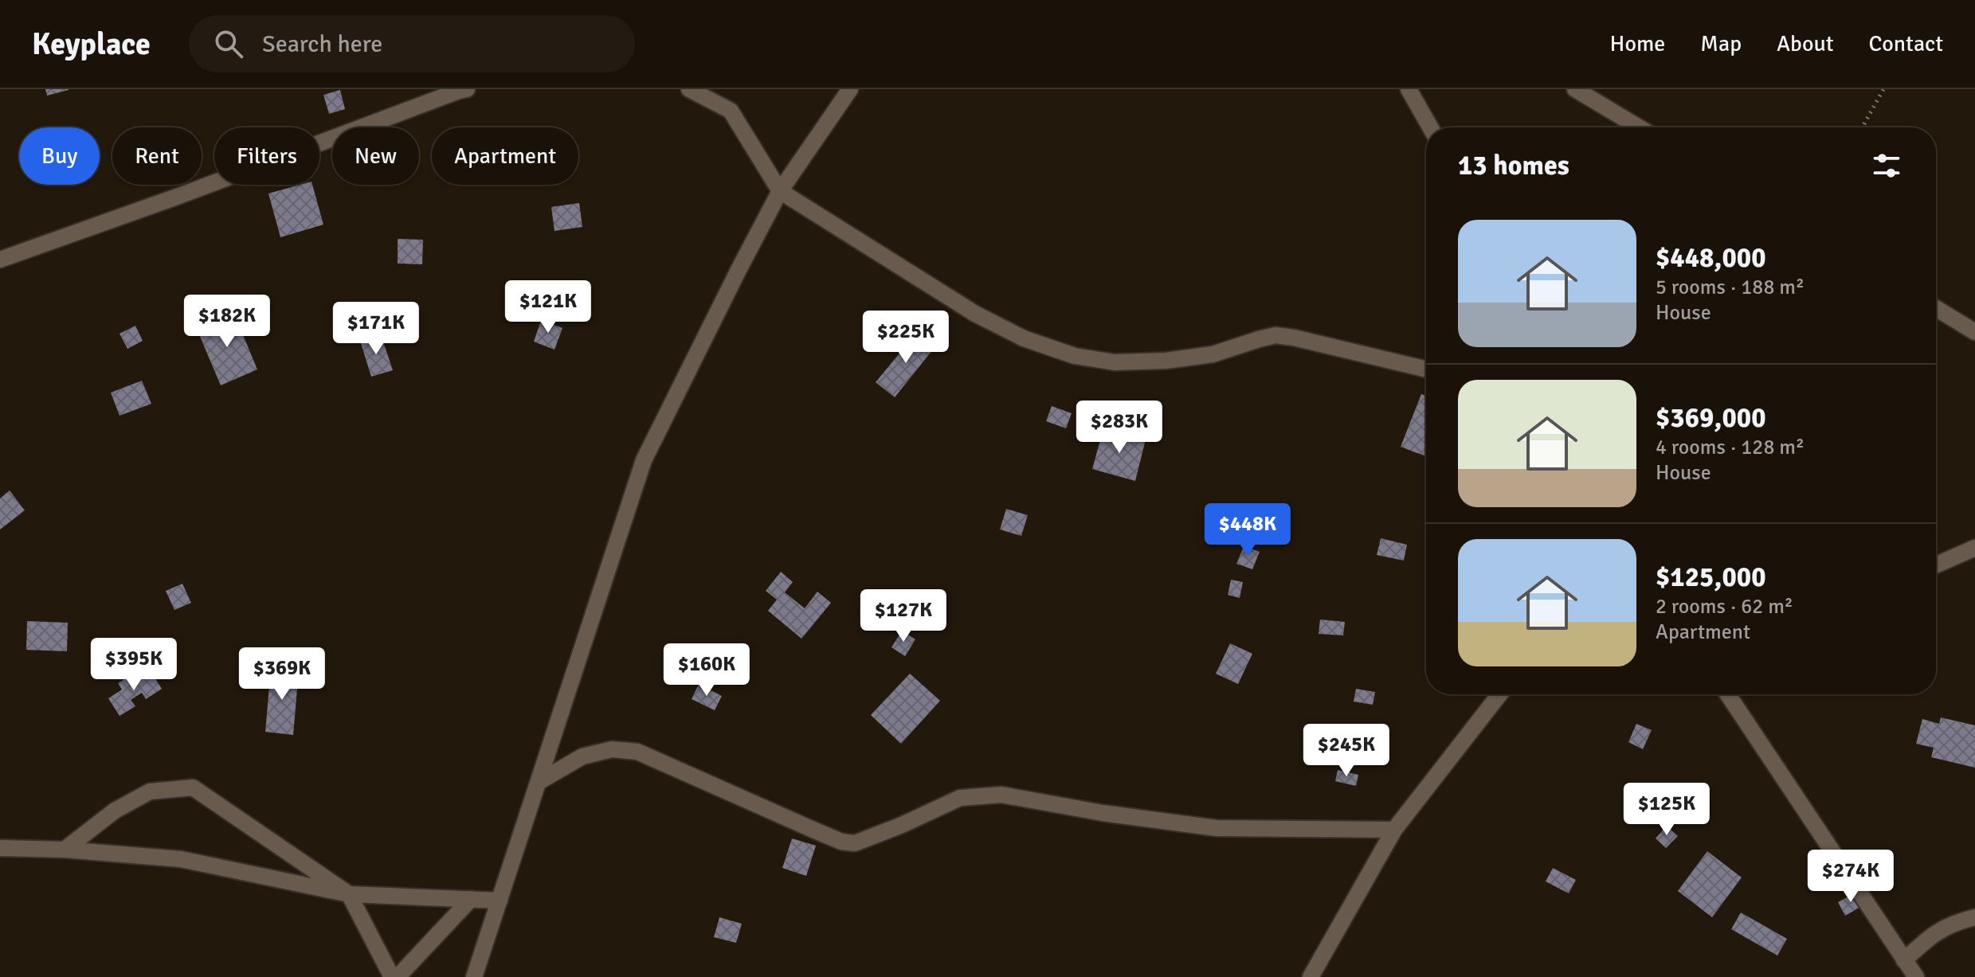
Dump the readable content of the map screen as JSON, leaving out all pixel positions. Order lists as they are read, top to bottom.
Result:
{
  "page": {
    "header": "Keyplace",
    "search": "Search here",
    "nav": [
      "Home",
      "Map",
      "About",
      "Contact"
    ],
    "chip": [
      "Buy",
      "Rent",
      "Filters",
      "New",
      "Apartment"
    ],
    "heading": "13 homes",
    "list": [
      {
        "name": "$448,000",
        "note": "5 rooms · 188 m² · House"
      },
      {
        "name": "$369,000",
        "note": "4 rooms · 128 m² · House"
      },
      {
        "name": "$125,000",
        "note": "2 rooms · 62 m² · Apartment"
      }
    ],
    "price": [
      "$121K",
      "$182K",
      "$171K",
      "$225K",
      "$283K",
      "$448K",
      "$127K",
      "$395K",
      "$160K",
      "$369K",
      "$245K",
      "$125K",
      "$274K"
    ]
  }
}
